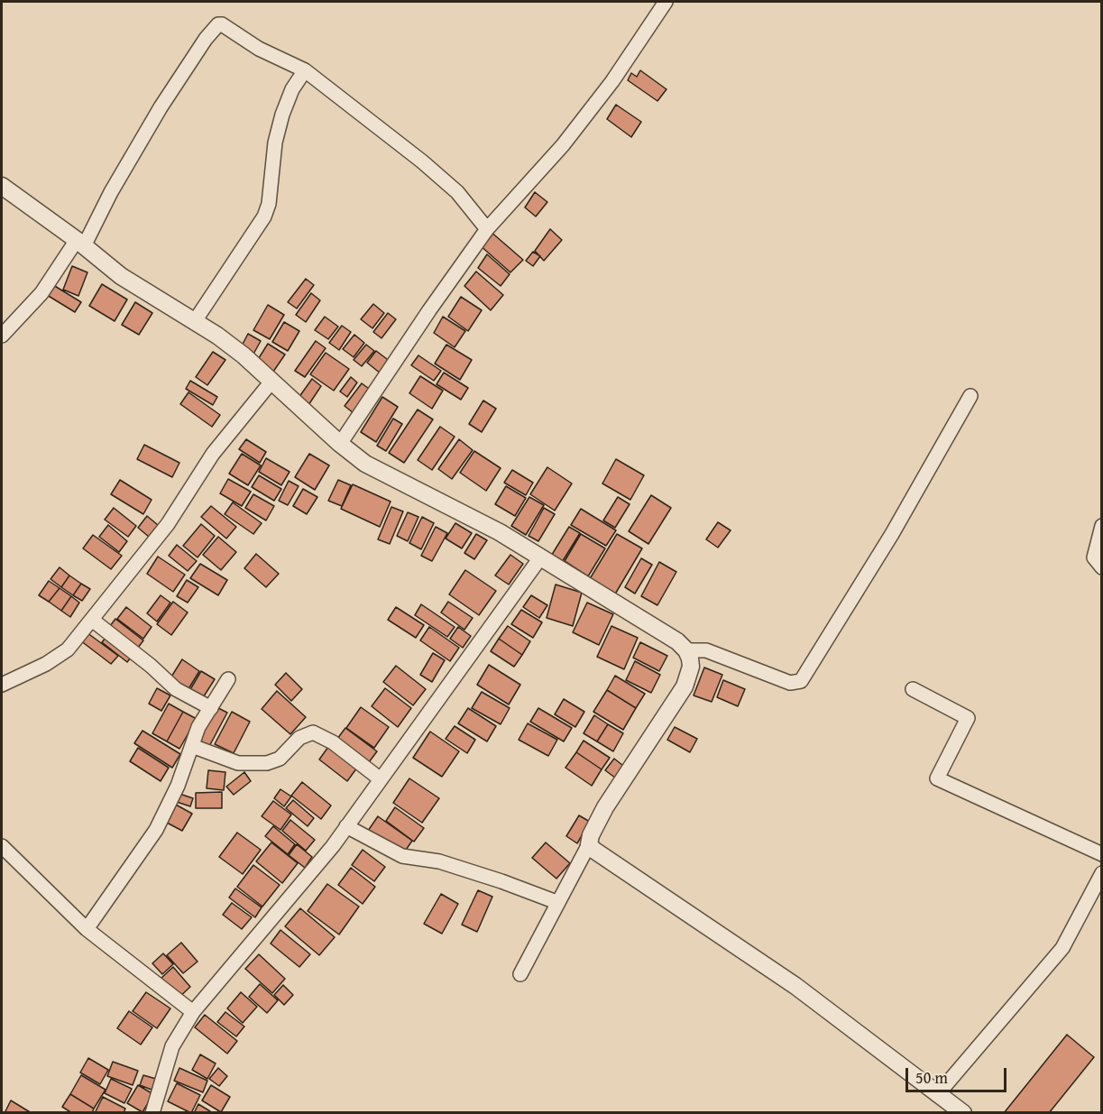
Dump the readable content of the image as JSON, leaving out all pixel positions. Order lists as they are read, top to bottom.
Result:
{
  "scale_bar": "50 m"
}
